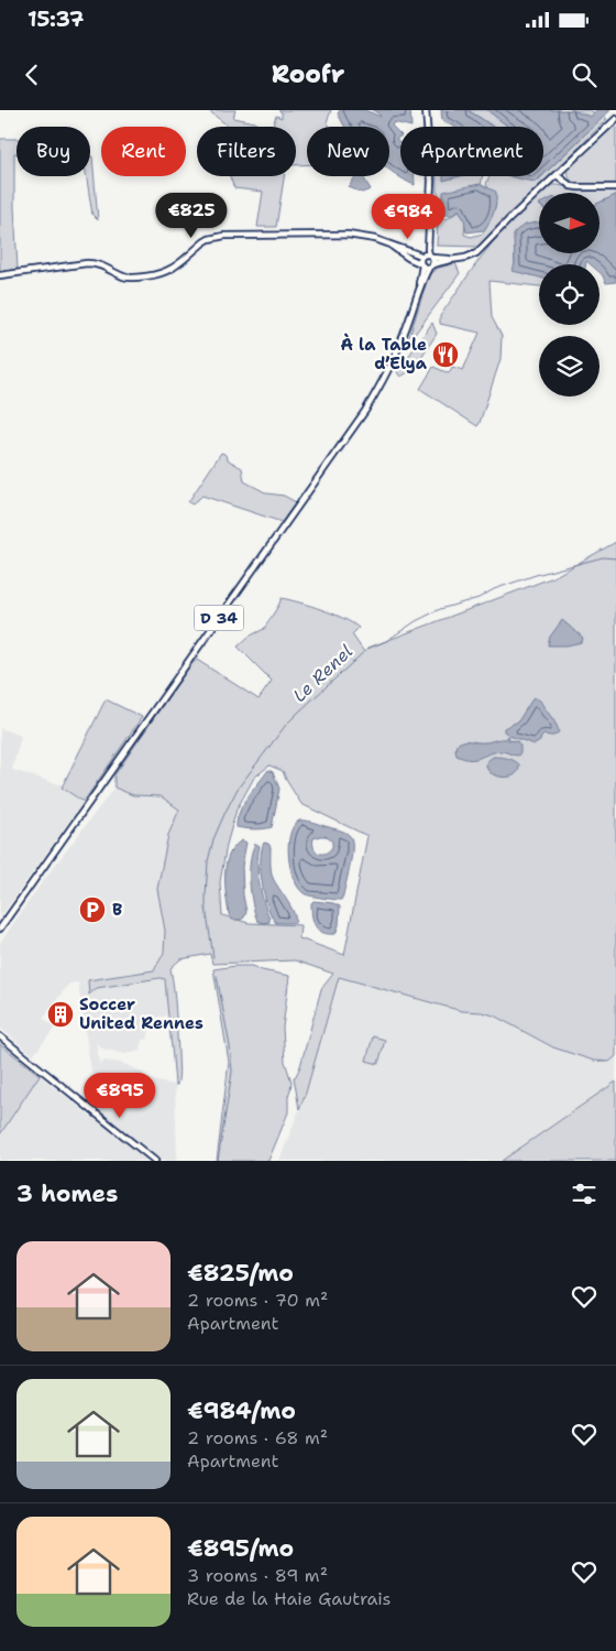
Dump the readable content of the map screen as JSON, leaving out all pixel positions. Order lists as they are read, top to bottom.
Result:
{
  "streets": {
    "main road": ["D 34"]
  },
  "water": ["Le Renel"],
  "places": {
    "restaurant": ["À la Table d’Elya"],
    "parking": ["B"],
    "building": ["Soccer United Rennes"]
  },
  "north": "right",
  "page": {
    "status": "15:37",
    "header": "Roofr",
    "chip": [
      "Buy",
      "Rent",
      "Filters",
      "New",
      "Apartment"
    ],
    "price": ["€825", "€984", "€895"],
    "heading": "3 homes",
    "list": [
      {
        "name": "€825/mo",
        "note": "2 rooms · 70 m² · Apartment"
      },
      {
        "name": "€984/mo",
        "note": "2 rooms · 68 m² · Apartment"
      },
      {
        "name": "€895/mo",
        "note": "3 rooms · 89 m² · Rue de la Haie Gautrais"
      }
    ]
  }
}
